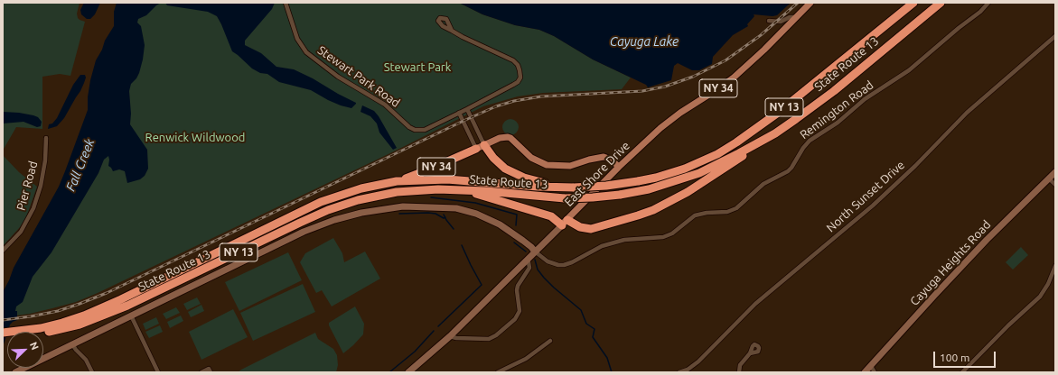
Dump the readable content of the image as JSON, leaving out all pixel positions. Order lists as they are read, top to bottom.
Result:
{
  "streets": {
    "highway": ["State Route 13", "NY 34", "NY 13"],
    "main road": ["East Shore Drive"],
    "street": [
      "Stewart Park Road",
      "Remington Road",
      "Pier Road",
      "North Sunset Drive",
      "Cayuga Heights Road"
    ]
  },
  "crossings": [
    ["State Route 13", "NY 34"],
    ["NY 34", "East Shore Drive"],
    ["Remington Road", "East Shore Drive"]
  ],
  "water": ["Cayuga Lake", "Fall Creek"],
  "parks": ["Stewart Park", "Renwick Wildwood"],
  "scale_bar": "100 m",
  "north": "top right"
}
